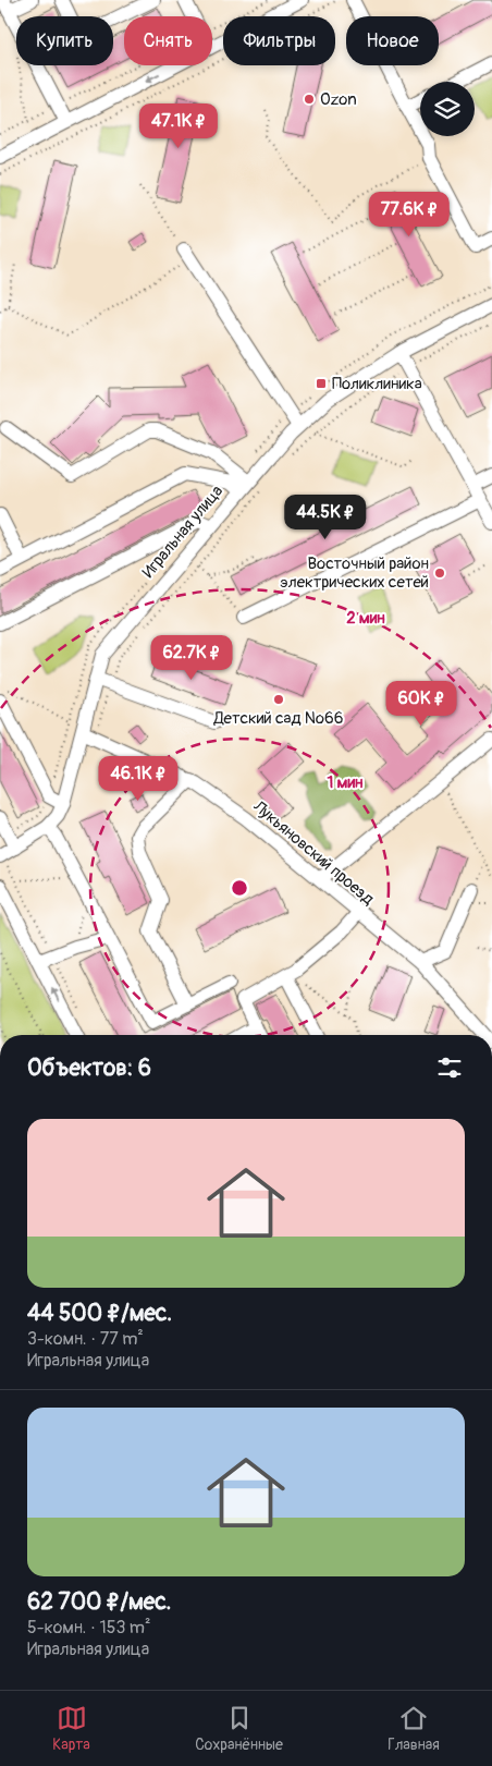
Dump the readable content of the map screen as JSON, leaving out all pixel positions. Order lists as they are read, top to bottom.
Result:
{
  "streets": {
    "street": ["Игральная улица", "Лукьяновский проезд"]
  },
  "crossings": [
    ["Игральная улица", "Лукьяновский проезд"]
  ],
  "places": {
    "other": ["Ozon", "Восточный район электрических сетей", "Детский сад №66"],
    "transit": ["Поликлиника"]
  },
  "page": {
    "chip": [
      "Купить",
      "Снять",
      "Фильтры",
      "Новое"
    ],
    "price": [
      "47.1K ₽",
      "77.6K ₽",
      "44.5K ₽",
      "62.7K ₽",
      "60K ₽",
      "46.1K ₽"
    ],
    "heading": "Объектов: 6",
    "list": [
      {
        "name": "44 500 ₽/мес.",
        "note": "3-комн. · 77 m² · Игральная улица"
      },
      {
        "name": "62 700 ₽/мес.",
        "note": "5-комн. · 153 m² · Игральная улица"
      }
    ],
    "tabs": ["Карта", "Сохранённые", "Главная"]
  },
  "rings": ["2 мин", "1 мин"]
}
